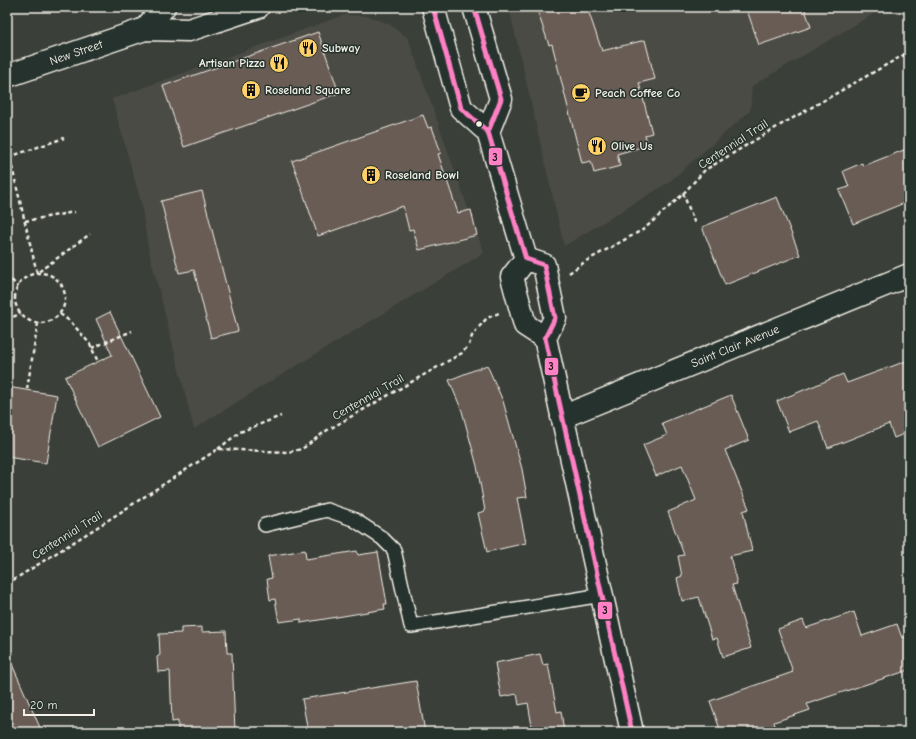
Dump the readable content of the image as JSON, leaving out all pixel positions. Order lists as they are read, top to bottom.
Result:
{
  "streets": {
    "main road": ["New Street", "Saint Clair Avenue"],
    "path": ["Centennial Trail"]
  },
  "places": {
    "restaurant": ["Subway", "Artisan Pizza", "Olive Us"],
    "building": ["Roseland Square", "Roseland Bowl"],
    "cafe": ["Peach Coffee Co"]
  },
  "lines": ["transit line 3"],
  "scale_bar": "20 m"
}
